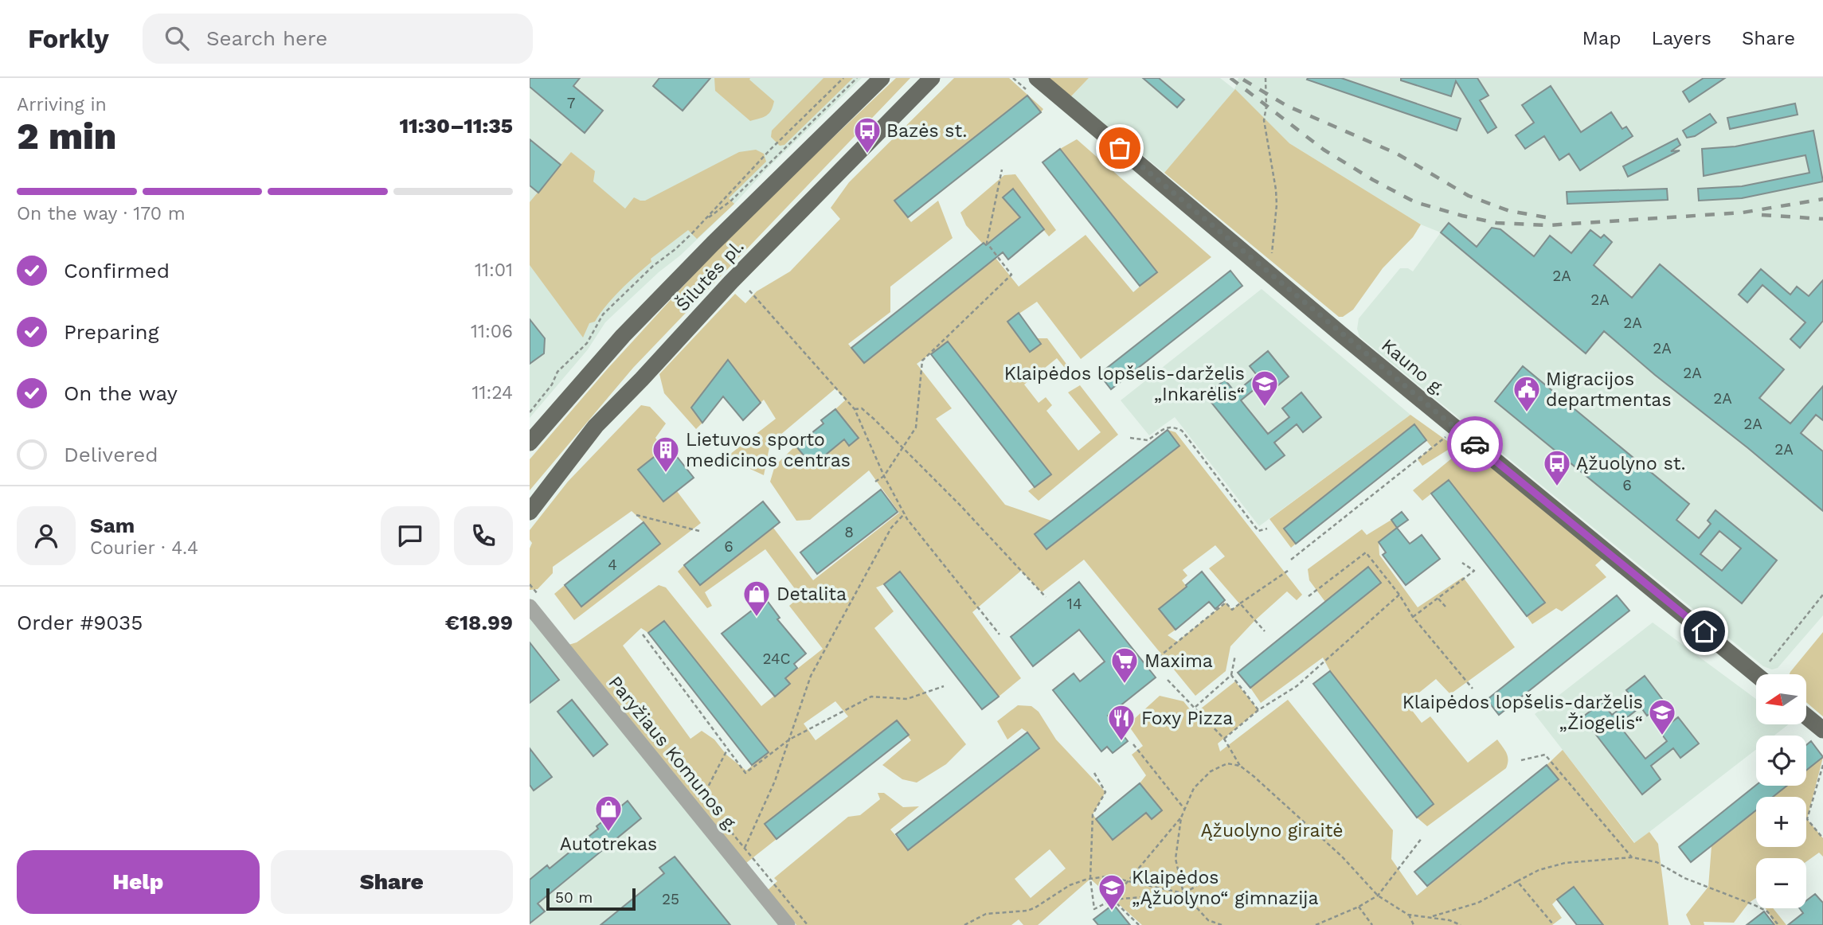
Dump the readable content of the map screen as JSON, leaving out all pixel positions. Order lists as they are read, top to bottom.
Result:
{
  "streets": {
    "main road": ["Šilutės pl.", "Kauno g."],
    "street": ["Paryžiaus Komunos g."]
  },
  "parks": ["Ąžuolyno giraitė"],
  "places": {
    "bus stop": ["Bazės st.", "Ąžuolyno st."],
    "school or university": ["Klaipėdos lopšelis-darželis „Inkarėlis“", "Klaipėdos lopšelis-darželis „Žiogelis“", "Klaipėdos „Ąžuolyno“ gimnazija"],
    "public building": ["Migracijos departmentas"],
    "building": ["Lietuvos sporto medicinos centras"],
    "shop": ["Detalita", "Autotrekas"],
    "supermarket": ["Maxima"],
    "restaurant": ["Foxy Pizza"]
  },
  "house_numbers": [
    "7",
    "2A",
    "2A",
    "2A",
    "2A",
    "2A",
    "2A",
    "2A",
    "2A",
    "6",
    "8",
    "6",
    "4",
    "14",
    "24C",
    "25"
  ],
  "scale_bar": "50 m",
  "north": "left",
  "page": {
    "header": "Forkly",
    "search": "Search here",
    "nav": ["Map", "Layers", "Share"],
    "heading": ["2 min", "Arriving in", "11:30–11:35"],
    "panel": [
      "Sam",
      "Courier · 4.4",
      "Order #9035",
      "€18.99"
    ],
    "bar": "On the way · 170 m",
    "list": [
      ["Confirmed", "11:01"],
      ["Preparing", "11:06"],
      ["On the way", "11:24"],
      "Delivered"
    ],
    "map_buttons": ["+", "−"],
    "buttons": ["Help", "Share"],
    "scale": "50 m"
  }
}
